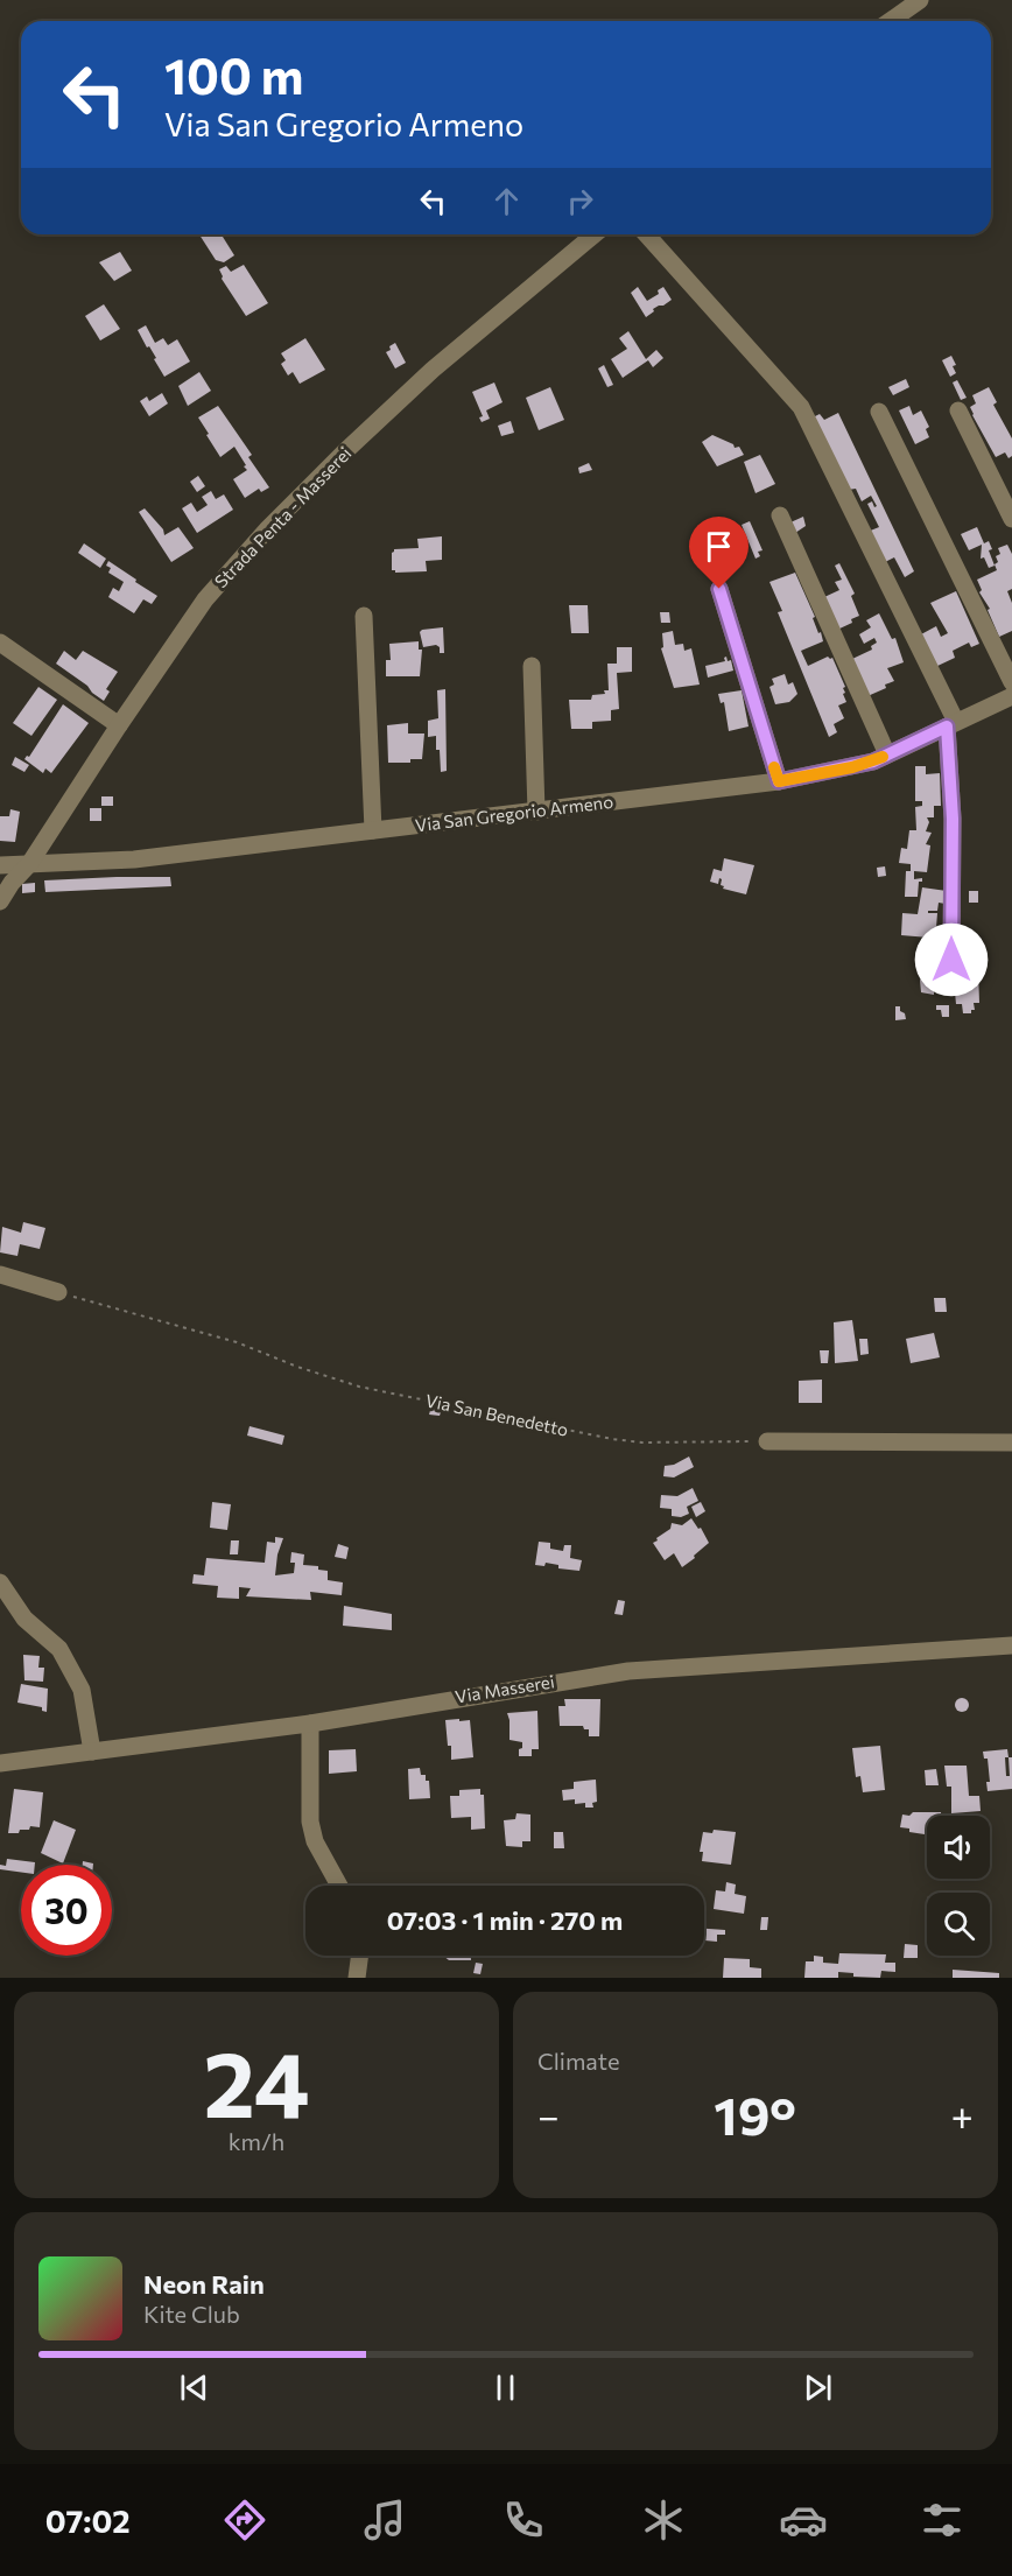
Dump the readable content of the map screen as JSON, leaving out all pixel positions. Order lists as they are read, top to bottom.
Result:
{
  "streets": {
    "street": ["Strada Penta - Masserei", "Via San Gregorio Armeno", "Via Masserei"],
    "path": ["Via San Benedetto"]
  },
  "crossings": [
    ["Strada Penta - Masserei", "Via San Gregorio Armeno"]
  ],
  "page": {
    "turn": ["100 m", "Via San Gregorio Armeno"],
    "limit": "30",
    "trip": "07:03 · 1 min · 270 m",
    "tile": [
      ["24", "km/h"],
      "Climate"
    ],
    "heat": ["−", "19°", "+"],
    "song": ["Neon Rain", "Kite Club"],
    "tabs": "07:02"
  }
}
